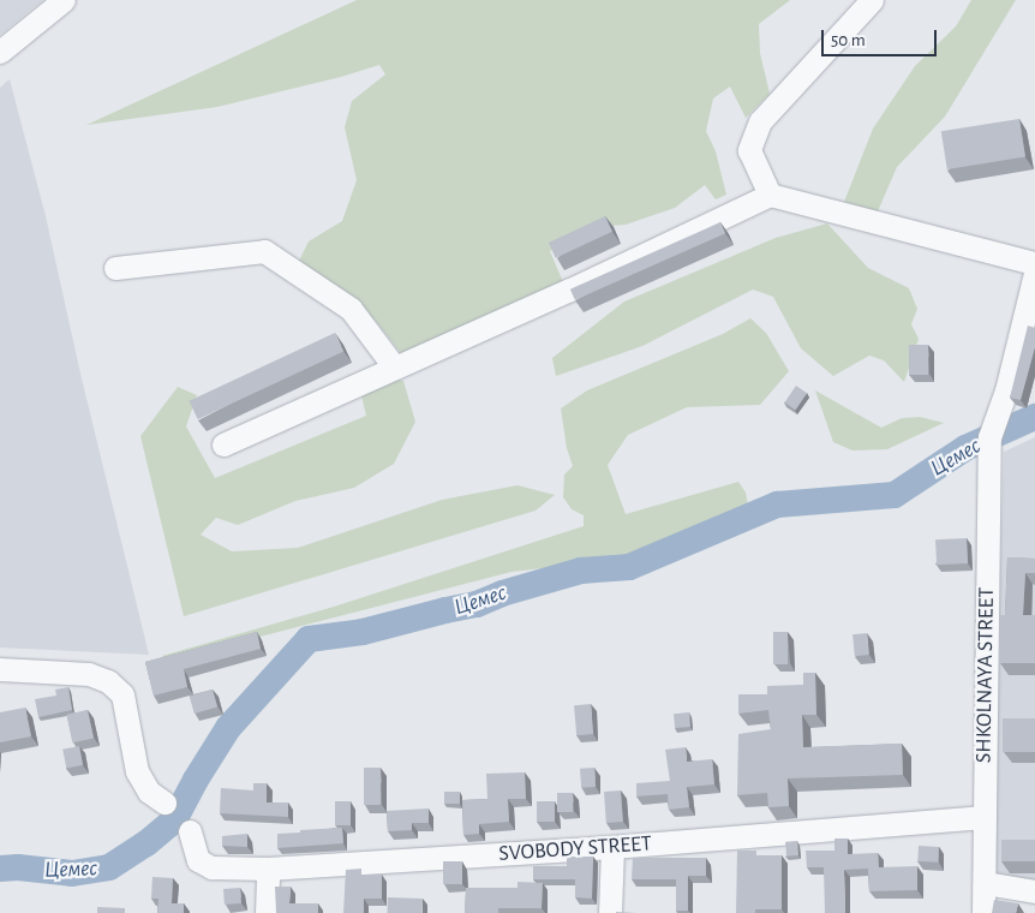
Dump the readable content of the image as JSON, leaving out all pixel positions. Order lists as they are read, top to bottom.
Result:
{
  "streets": {
    "street": ["SHKOLNAYA STREET", "SVOBODY STREET"]
  },
  "crossings": [
    ["SHKOLNAYA STREET", "SVOBODY STREET"]
  ],
  "water": ["Цемес"],
  "scale_bar": "50 m"
}
